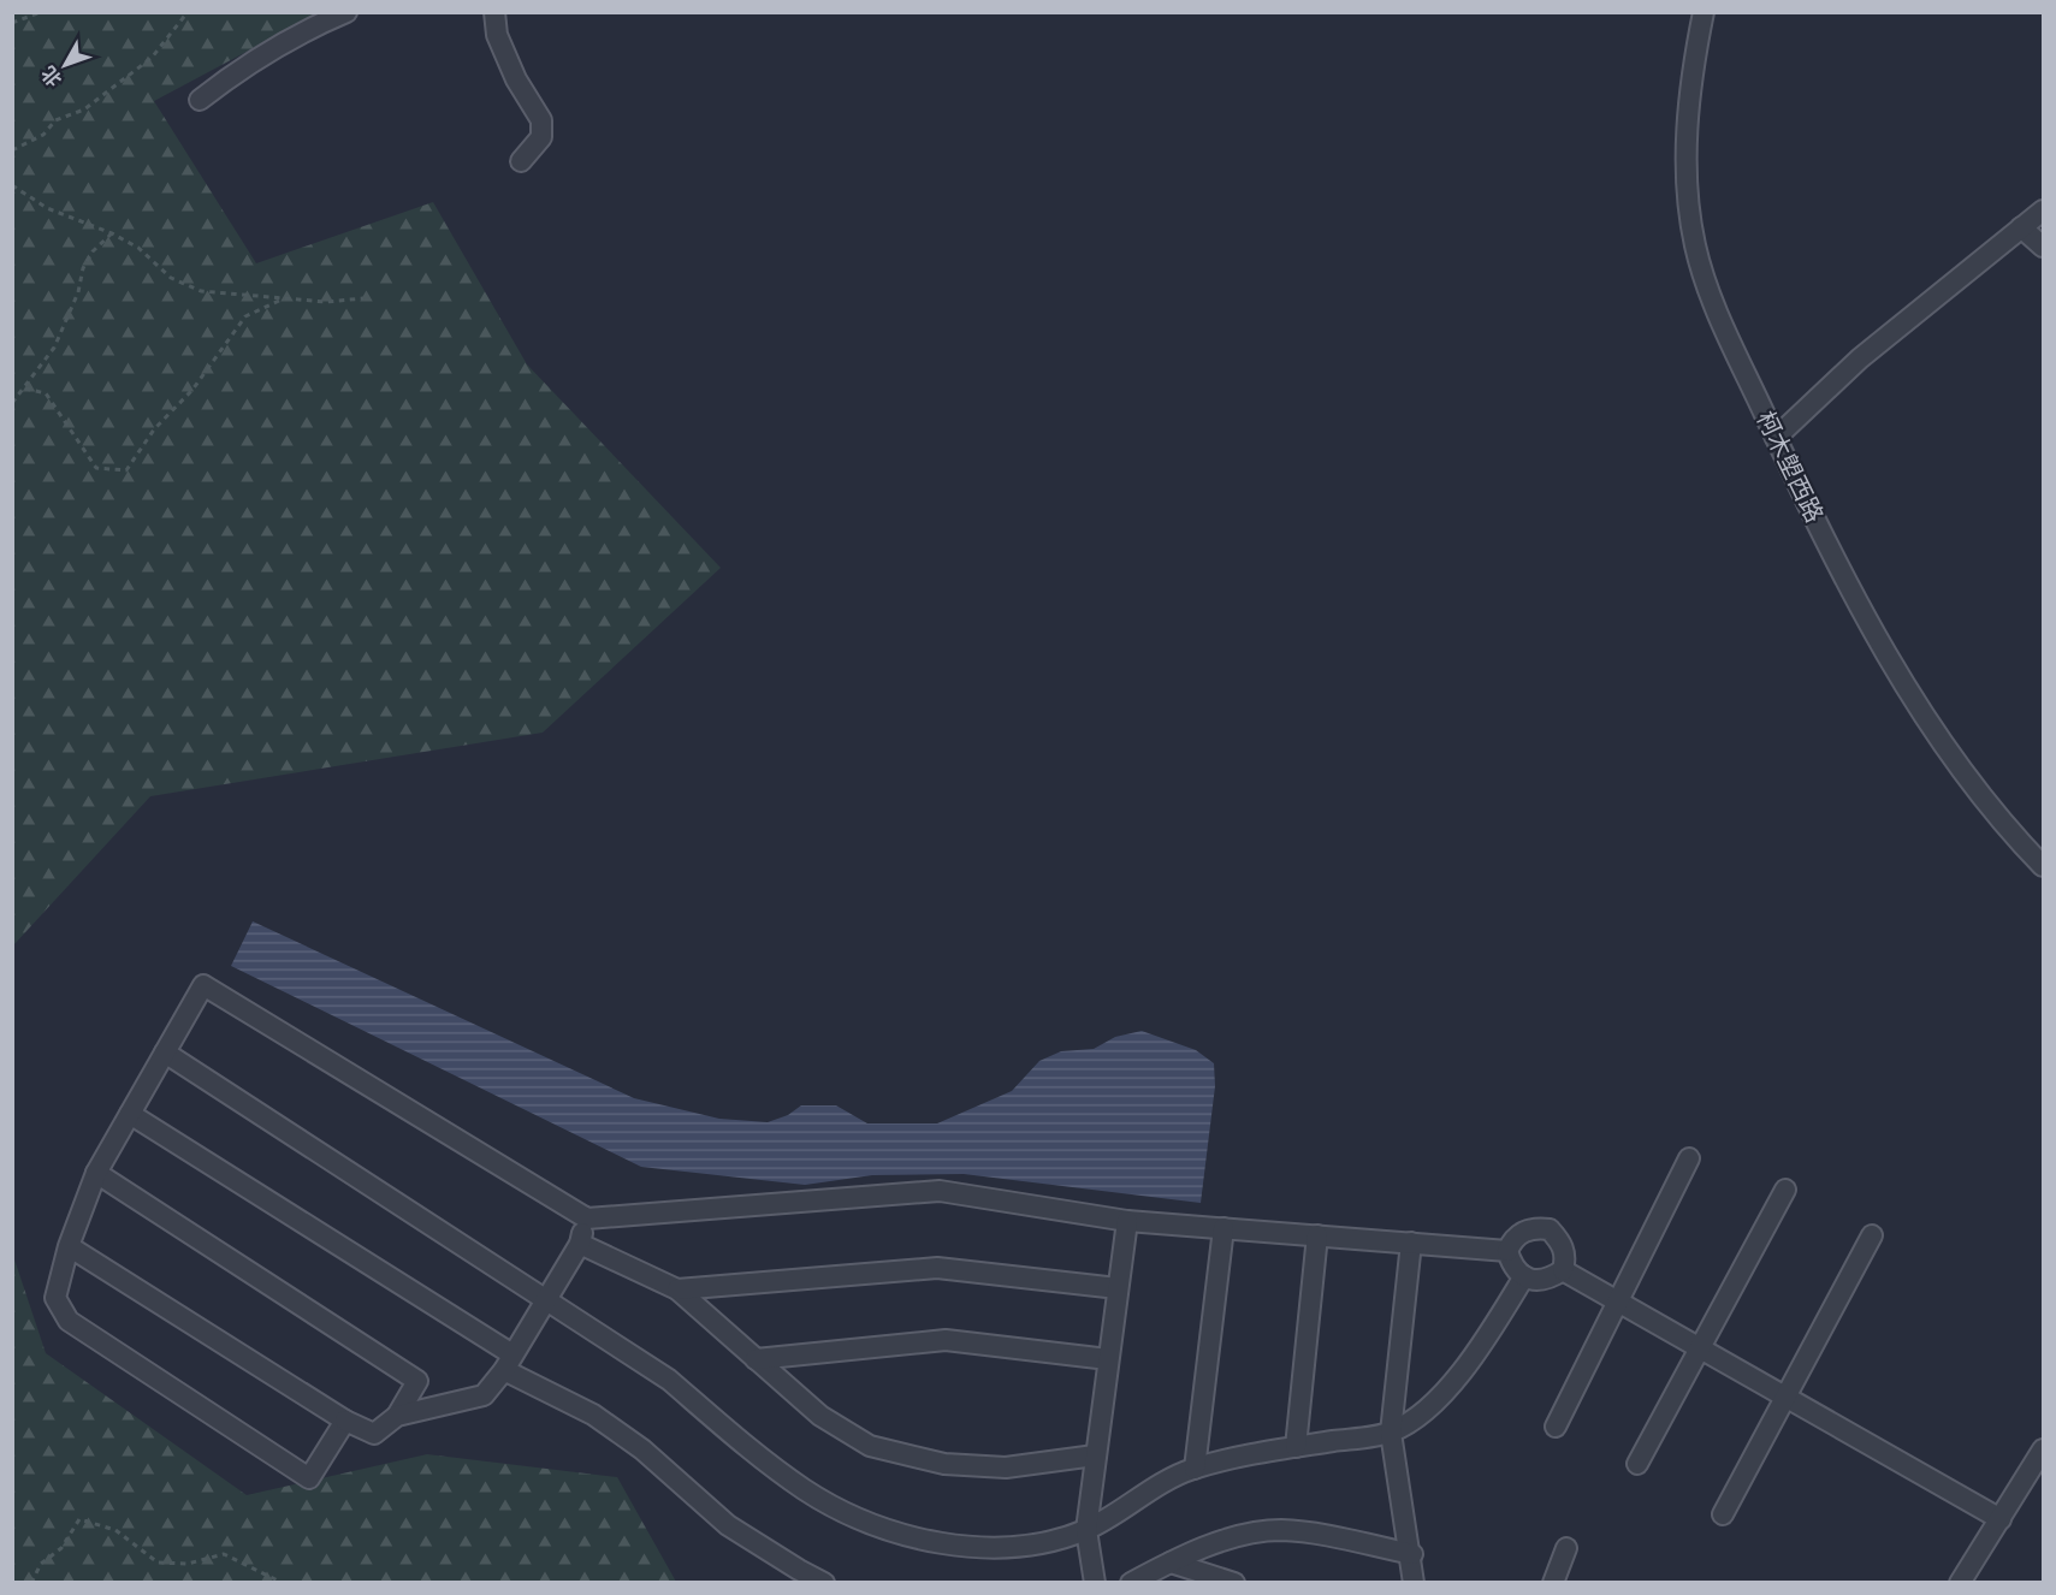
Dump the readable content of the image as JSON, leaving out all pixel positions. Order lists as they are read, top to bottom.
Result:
{
  "streets": {
    "street": ["柯木塱西路"]
  },
  "north": "bottom left"
}
